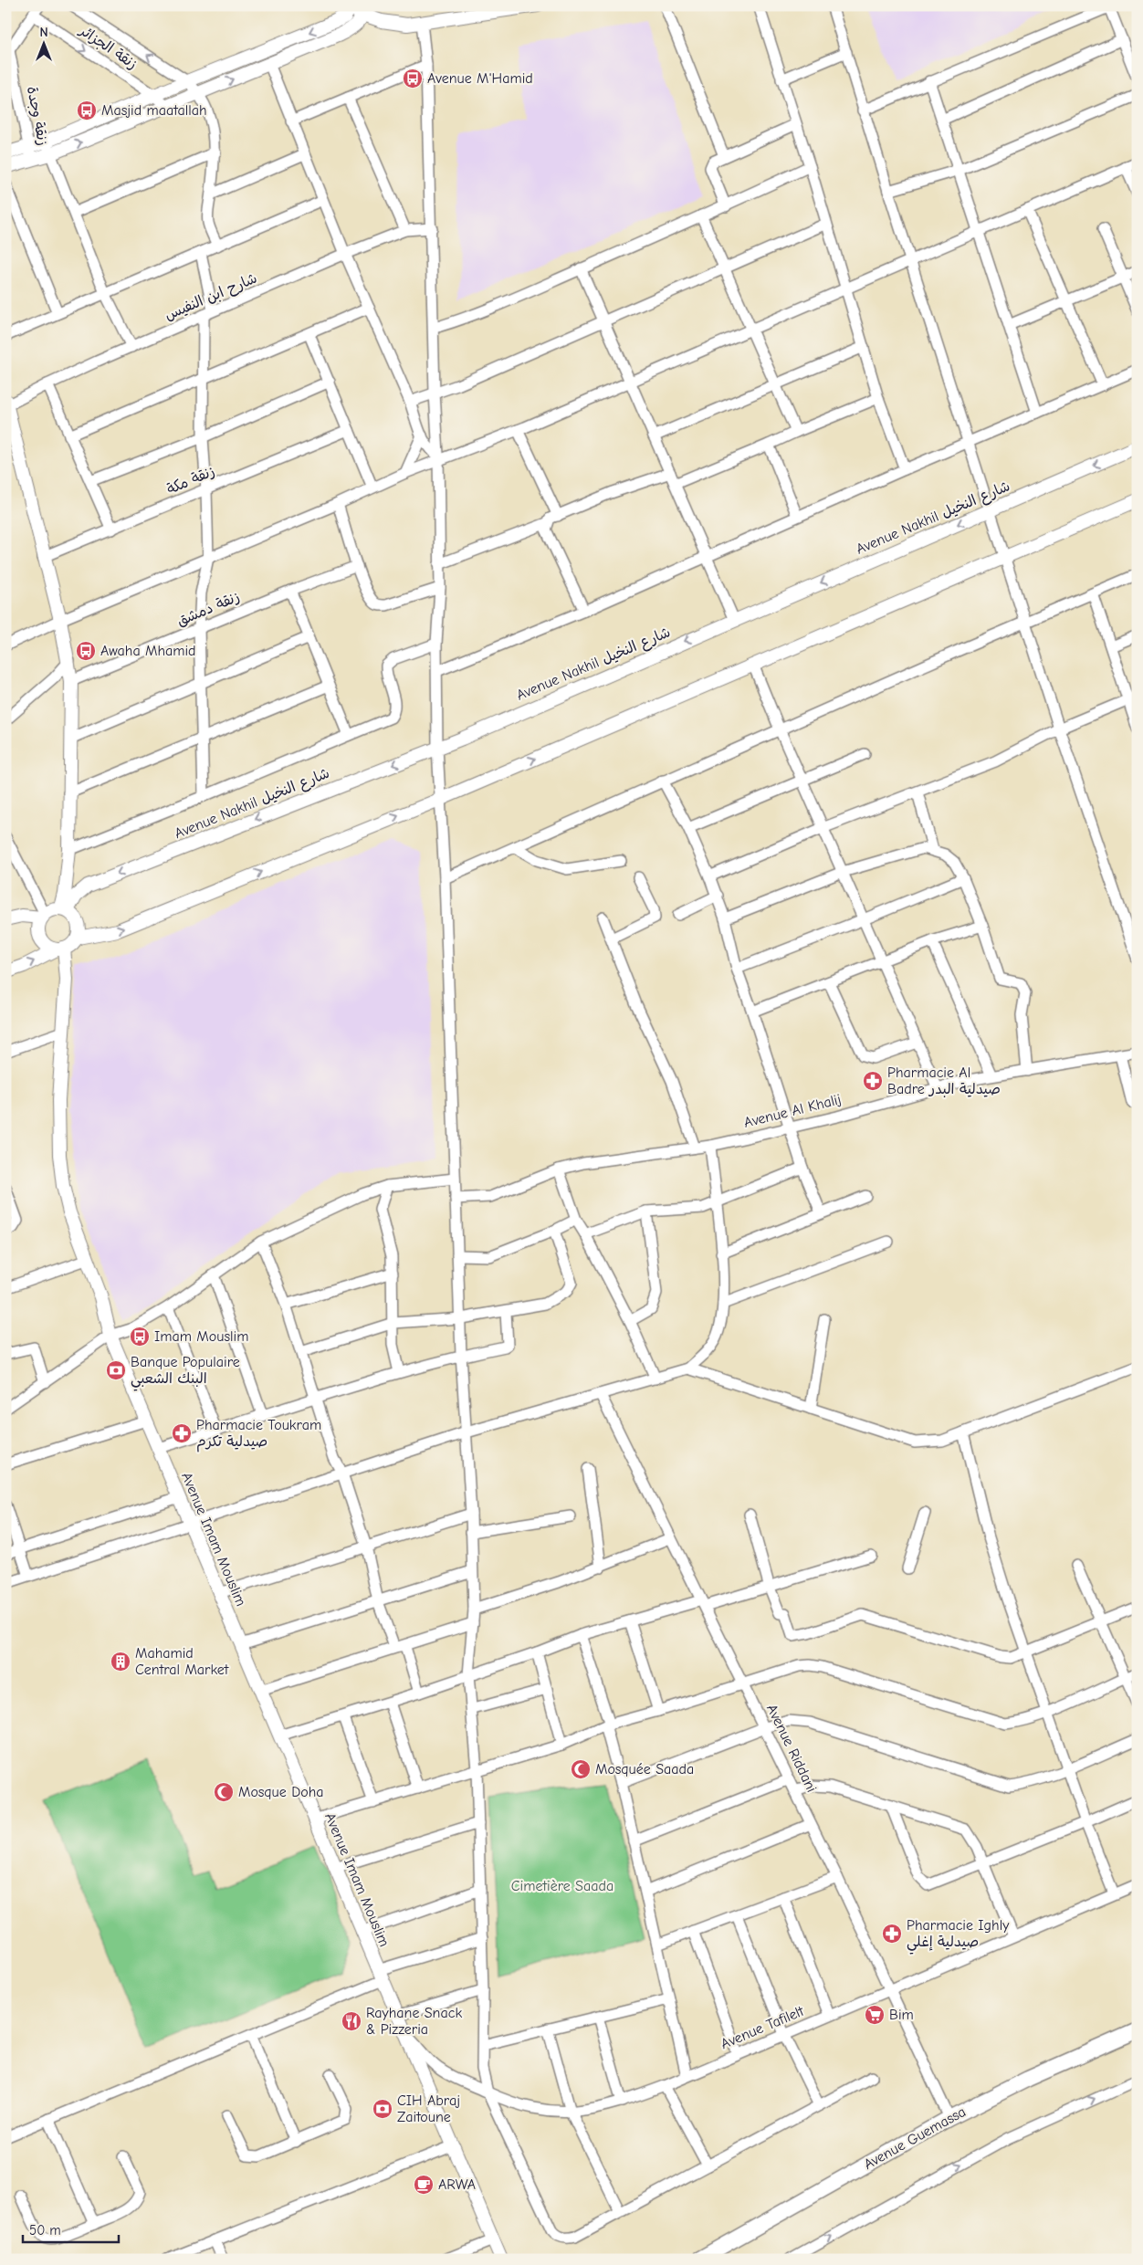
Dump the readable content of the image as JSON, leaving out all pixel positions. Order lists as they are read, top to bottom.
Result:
{
  "streets": {
    "main road": ["Avenue Guemassa"],
    "street": [
      "زنقة الجزائر",
      "زنقة وجدة",
      "شارح ابن النفيس",
      "زنقة مكة",
      "Avenue Nakhil شارع النخيل",
      "زنقة دمشق",
      "Avenue Al Khalij",
      "Avenue Imam Mouslim",
      "Avenue Riddani",
      "Avenue Tafilelt"
    ]
  },
  "crossings": [
    ["Avenue Nakhil شارع النخيل", "Avenue Imam Mouslim"],
    ["Avenue Imam Mouslim", "Avenue Tafilelt"],
    ["Avenue Riddani", "Avenue Tafilelt"],
    ["Avenue Riddani", "Avenue Guemassa"]
  ],
  "parks": ["Cimetière Saada"],
  "places": {
    "bus stop": [
      "Avenue M'Hamid",
      "Masjid maatallah",
      "Awaha Mhamid",
      "Imam Mouslim"
    ],
    "pharmacy": ["Pharmacie Al Badre صيدلية البدر", "Pharmacie Toukram صيدلية تكرم", "Pharmacie Ighly صيدلية إغلي"],
    "bank": ["Banque Populaire البنك الشعبي", "CIH Abraj Zaitoune"],
    "building": ["Mahamid Central Market"],
    "mosque": ["Mosquée Saada", "Mosque Doha"],
    "supermarket": ["Bim"],
    "restaurant": ["Rayhane Snack & Pizzeria"],
    "cafe": ["ARWA"]
  },
  "scale_bar": "50 m",
  "north": "top"
}
